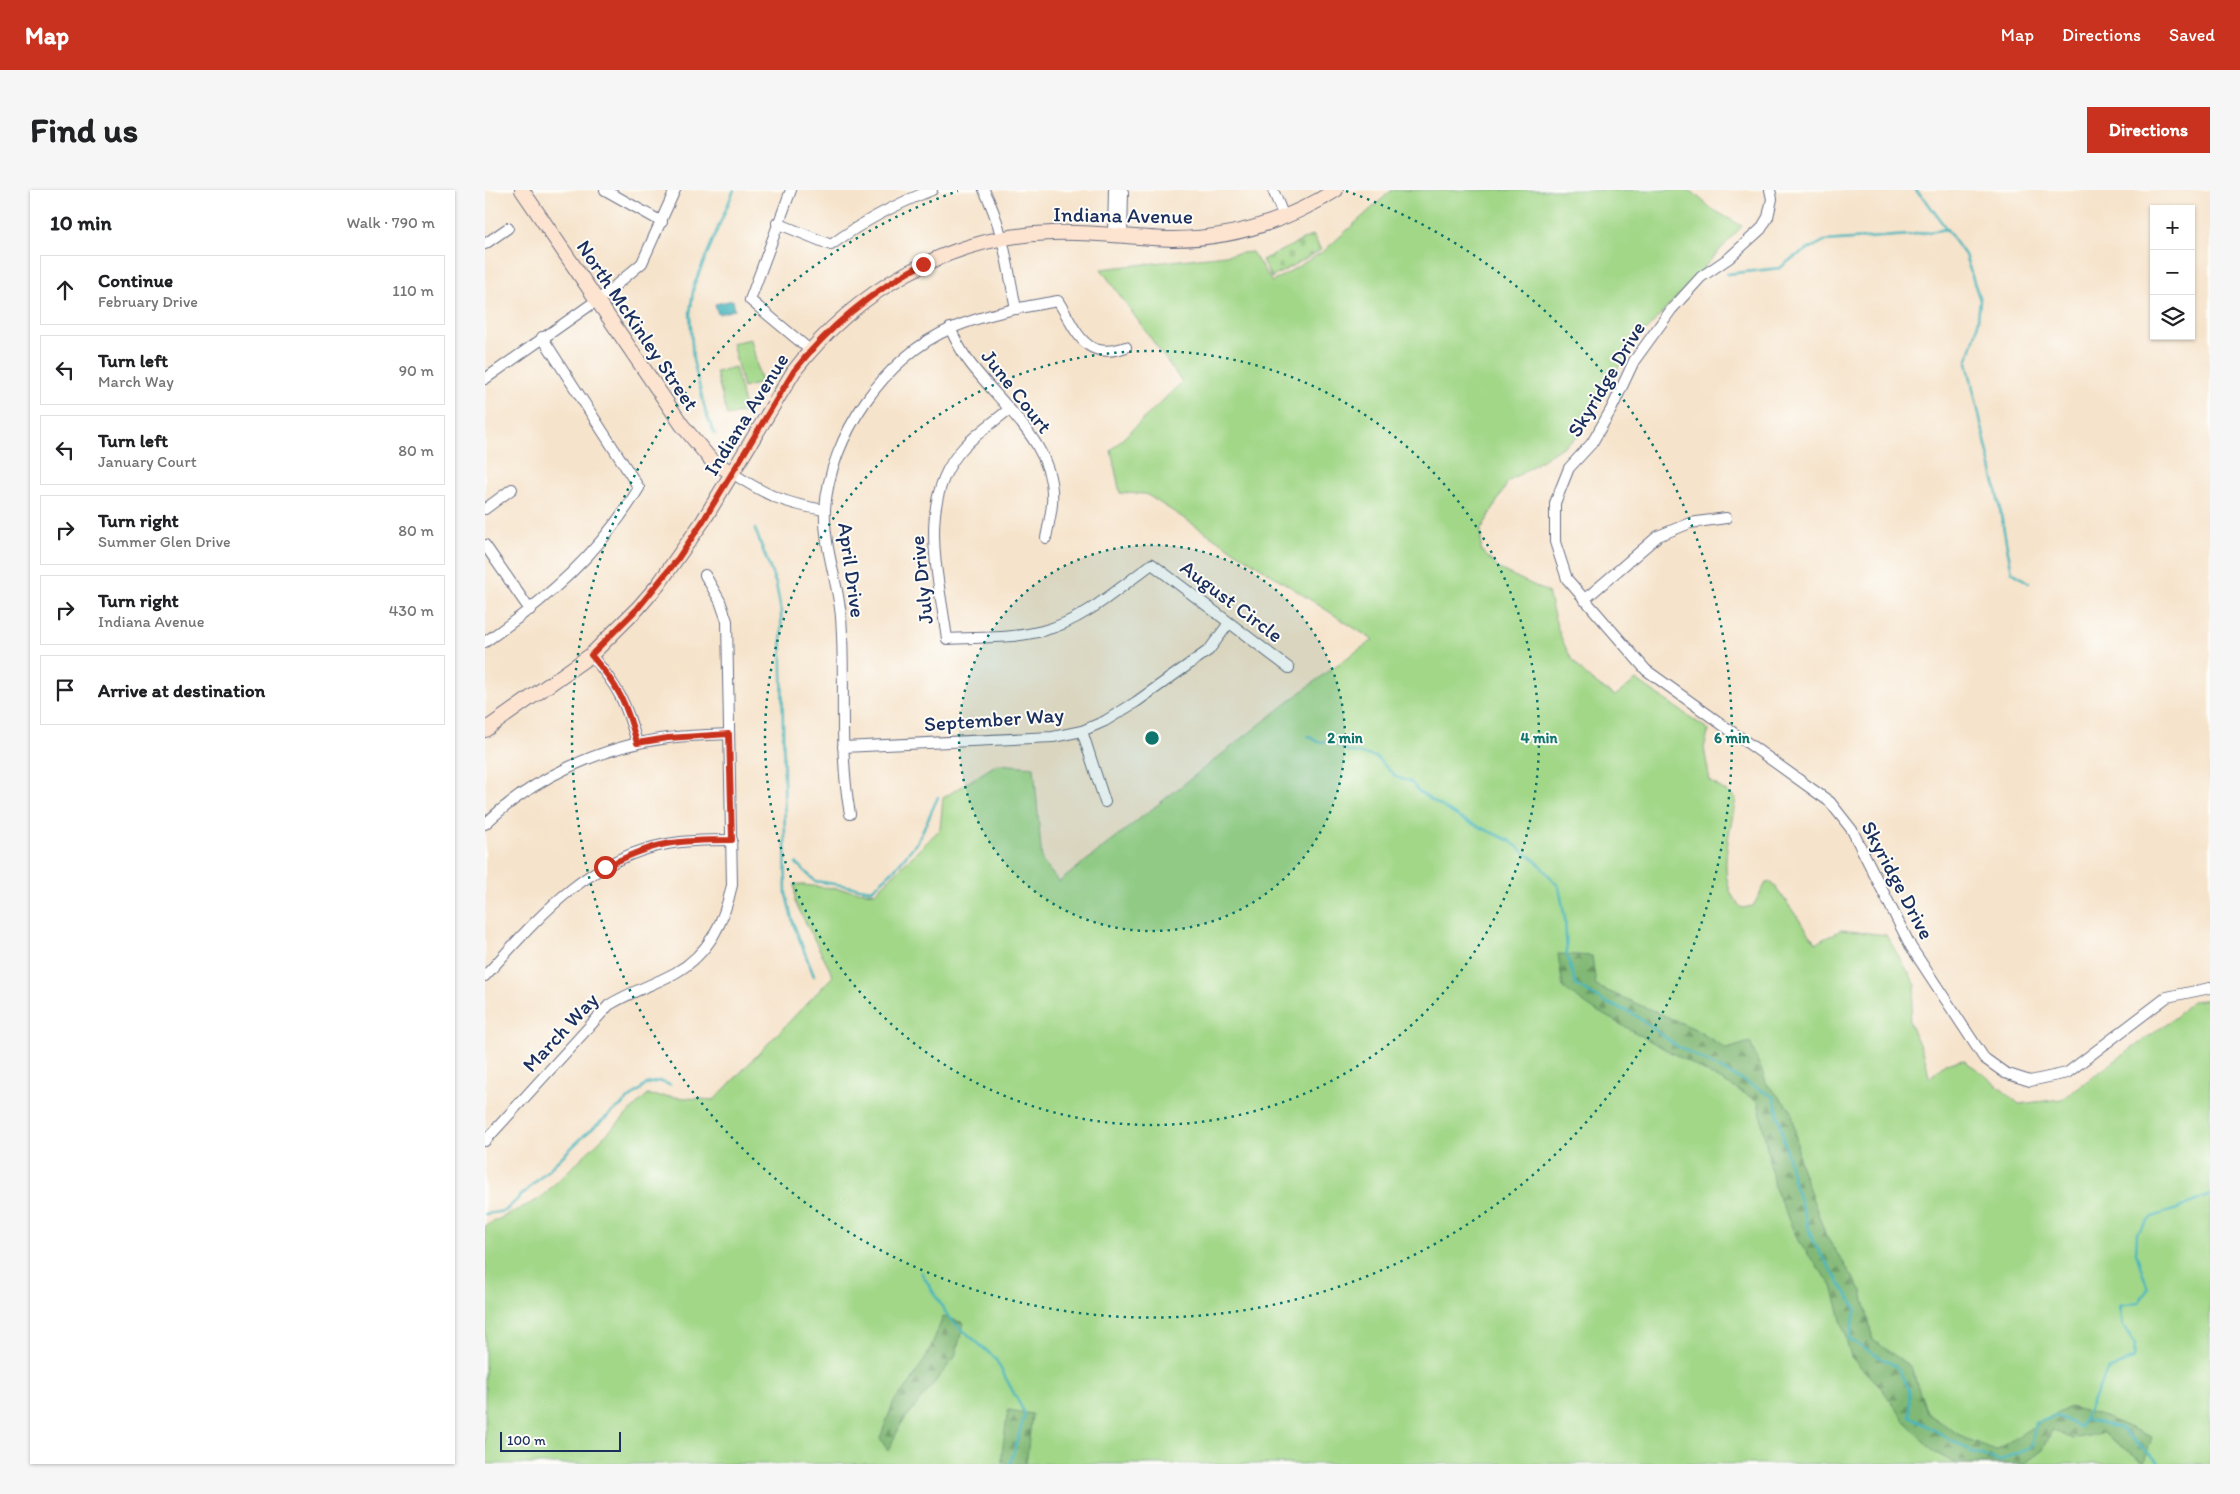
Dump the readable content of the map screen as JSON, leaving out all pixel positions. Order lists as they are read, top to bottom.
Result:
{
  "streets": {
    "street": [
      "Indiana Avenue",
      "North McKinley Street",
      "Skyridge Drive",
      "June Court",
      "April Drive",
      "July Drive",
      "August Circle",
      "September Way",
      "March Way"
    ]
  },
  "crossings": [
    ["Indiana Avenue", "North McKinley Street"],
    ["June Court", "April Drive"],
    ["June Court", "July Drive"],
    ["April Drive", "September Way"],
    ["July Drive", "August Circle"],
    ["August Circle", "September Way"]
  ],
  "scale_bar": "100 m",
  "page": {
    "header": "Map",
    "nav": ["Map", "Directions", "Saved"],
    "buttons": "Directions",
    "title": "Find us",
    "heading": ["10 min", "Walk · 790 m"],
    "map_buttons": ["+", "−"],
    "list": [
      ["Continue", "February Drive", "110 m"],
      ["Turn left", "March Way", "90 m"],
      ["Turn left", "January Court", "80 m"],
      ["Turn right", "Summer Glen Drive", "80 m"],
      ["Turn right", "Indiana Avenue", "430 m"],
      "Arrive at destination"
    ],
    "scale": "100 m"
  },
  "rings": ["2 min", "4 min", "6 min"]
}
